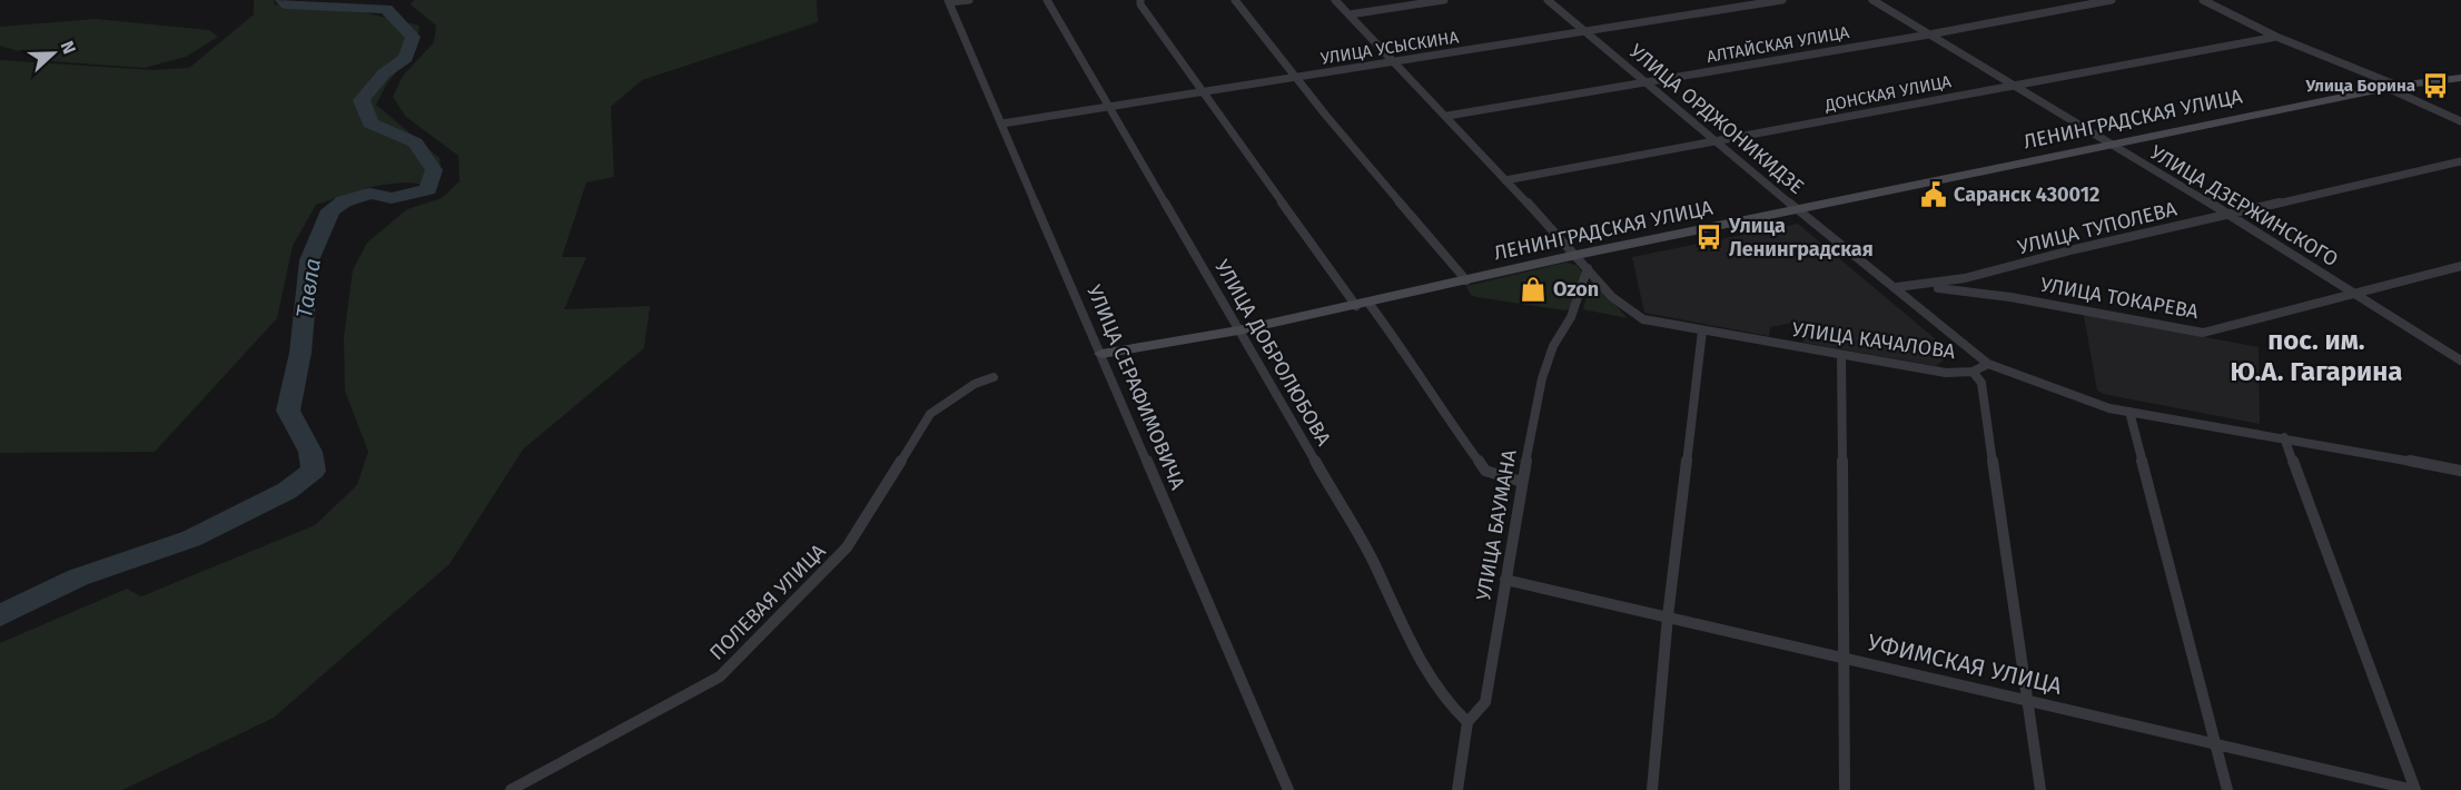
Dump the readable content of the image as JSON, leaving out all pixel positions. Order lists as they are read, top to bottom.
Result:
{
  "streets": {
    "street": [
      "АЛТАЙСКАЯ УЛИЦА",
      "УЛИЦА УСЫСКИНА",
      "ДОНСКАЯ УЛИЦА",
      "УЛИЦА ОРДЖОНИКИДЗЕ",
      "ЛЕНИНГРАДСКАЯ УЛИЦА",
      "УЛИЦА ДЗЕРЖИНСКОГО",
      "УЛИЦА ТУПОЛЕВА",
      "УЛИЦА ТОКАРЕВА",
      "УЛИЦА КАЧАЛОВА",
      "УЛИЦА ДОБРОЛЮБОВА",
      "УЛИЦА СЕРАФИМОВИЧА",
      "УЛИЦА БАУМАНА",
      "ПОЛЕВАЯ УЛИЦА",
      "УФИМСКАЯ УЛИЦА"
    ]
  },
  "crossings": [
    ["АЛТАЙСКАЯ УЛИЦА", "УЛИЦА ОРДЖОНИКИДЗЕ"],
    ["АЛТАЙСКАЯ УЛИЦА", "УЛИЦА ДЗЕРЖИНСКОГО"],
    ["АЛТАЙСКАЯ УЛИЦА", "УЛИЦА КАЧАЛОВА"],
    ["УЛИЦА УСЫСКИНА", "УЛИЦА ОРДЖОНИКИДЗЕ"],
    ["УЛИЦА УСЫСКИНА", "УЛИЦА КАЧАЛОВА"],
    ["УЛИЦА УСЫСКИНА", "УЛИЦА ДОБРОЛЮБОВА"],
    ["УЛИЦА УСЫСКИНА", "УЛИЦА СЕРАФИМОВИЧА"],
    ["ДОНСКАЯ УЛИЦА", "УЛИЦА ОРДЖОНИКИДЗЕ"],
    ["ДОНСКАЯ УЛИЦА", "УЛИЦА ДЗЕРЖИНСКОГО"],
    ["ДОНСКАЯ УЛИЦА", "УЛИЦА КАЧАЛОВА"],
    ["УЛИЦА ОРДЖОНИКИДЗЕ", "ЛЕНИНГРАДСКАЯ УЛИЦА"],
    ["УЛИЦА ОРДЖОНИКИДЗЕ", "УЛИЦА ТУПОЛЕВА"],
    ["УЛИЦА ОРДЖОНИКИДЗЕ", "УЛИЦА КАЧАЛОВА"],
    ["ЛЕНИНГРАДСКАЯ УЛИЦА", "УЛИЦА ДЗЕРЖИНСКОГО"],
    ["ЛЕНИНГРАДСКАЯ УЛИЦА", "УЛИЦА КАЧАЛОВА"],
    ["ЛЕНИНГРАДСКАЯ УЛИЦА", "УЛИЦА ДОБРОЛЮБОВА"],
    ["ЛЕНИНГРАДСКАЯ УЛИЦА", "УЛИЦА СЕРАФИМОВИЧА"],
    ["УЛИЦА ДЗЕРЖИНСКОГО", "УЛИЦА ТУПОЛЕВА"],
    ["УЛИЦА ДЗЕРЖИНСКОГО", "УЛИЦА ТОКАРЕВА"],
    ["УЛИЦА ТУПОЛЕВА", "УЛИЦА ТОКАРЕВА"],
    ["УЛИЦА КАЧАЛОВА", "УЛИЦА БАУМАНА"],
    ["УЛИЦА ДОБРОЛЮБОВА", "УЛИЦА БАУМАНА"],
    ["УЛИЦА БАУМАНА", "УФИМСКАЯ УЛИЦА"]
  ],
  "districts": ["пос. им. Ю.А. Гагарина"],
  "water": ["Тавла"],
  "places": {
    "bus stop": ["Улица Борина", "Улица Ленинградская"],
    "public building": ["Саранск 430012"],
    "shop": ["Ozon"]
  },
  "north": "right"
}
